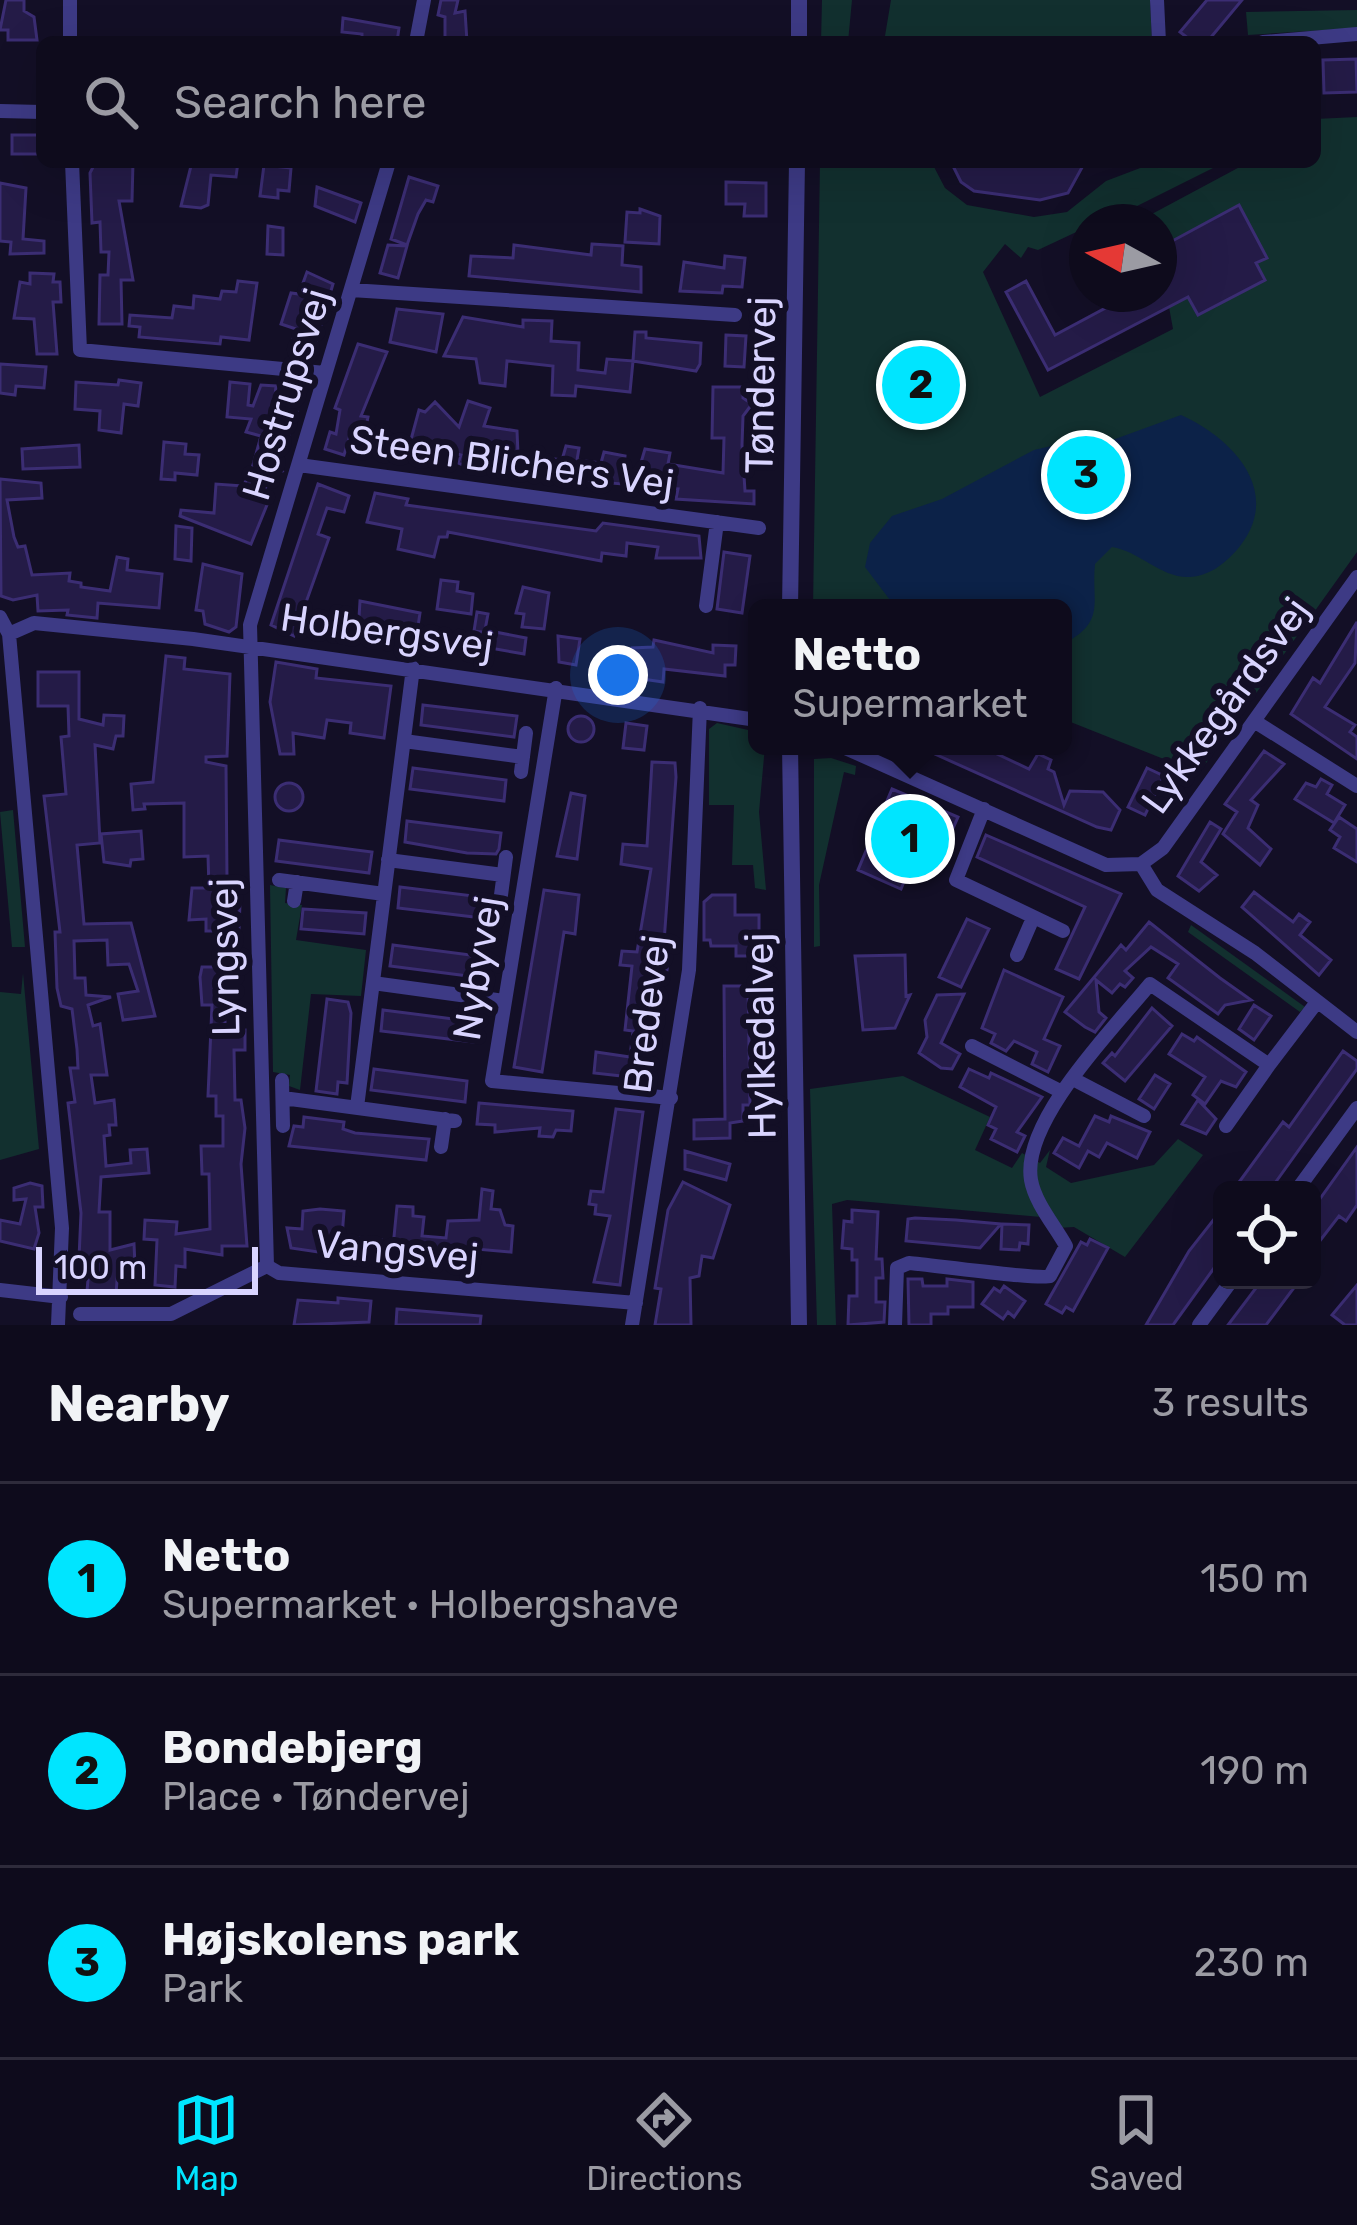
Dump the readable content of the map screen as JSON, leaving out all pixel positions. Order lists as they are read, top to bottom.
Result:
{
  "streets": {
    "street": [
      "Tøndervej",
      "Hostrupsvej",
      "Steen Blichers Vej",
      "Holbergsvej",
      "Lykkegårdsvej",
      "Lyngsvej",
      "Nybyvej",
      "Bredevej",
      "Hylkedalvej",
      "Vangsvej"
    ]
  },
  "crossings": [
    ["Hostrupsvej", "Steen Blichers Vej"],
    ["Hostrupsvej", "Holbergsvej"],
    ["Hostrupsvej", "Lyngsvej"],
    ["Holbergsvej", "Lyngsvej"],
    ["Holbergsvej", "Nybyvej"],
    ["Holbergsvej", "Bredevej"],
    ["Lyngsvej", "Vangsvej"],
    ["Nybyvej", "Bredevej"],
    ["Bredevej", "Vangsvej"]
  ],
  "scale_bar": "100 m",
  "north": "left",
  "page": {
    "search": "Search here",
    "pins": ["2", "3", "1"],
    "popup": ["Netto", "Supermarket"],
    "scale": "100 m",
    "heading": ["Nearby", "3 results"],
    "list": [
      {
        "mark": "1",
        "name": "Netto",
        "note": "Supermarket · Holbergshave",
        "value": "150 m"
      },
      {
        "mark": "2",
        "name": "Bondebjerg",
        "note": "Place · Tøndervej",
        "value": "190 m"
      },
      {
        "mark": "3",
        "name": "Højskolens park",
        "note": "Park",
        "value": "230 m"
      }
    ],
    "nav": ["Map", "Directions", "Saved"]
  }
}
